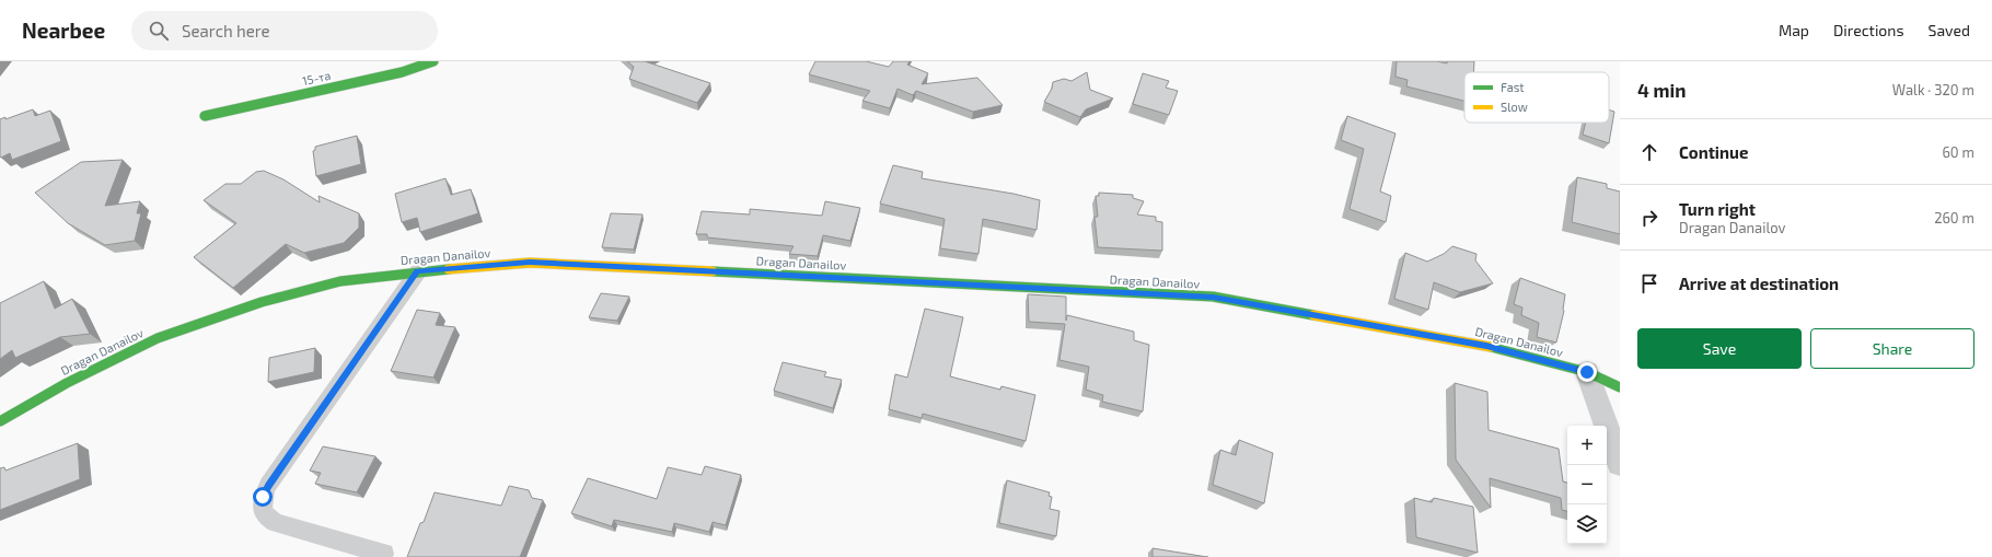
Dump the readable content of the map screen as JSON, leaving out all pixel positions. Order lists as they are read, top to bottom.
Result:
{
  "streets": {
    "street": ["15-та", "Dragan Danailov"]
  },
  "legend": ["Fast", "Slow"],
  "page": {
    "header": "Nearbee",
    "search": "Search here",
    "nav": ["Map", "Directions", "Saved"],
    "heading": ["4 min", "Walk · 320 m"],
    "list": [
      ["Continue", "60 m"],
      ["Turn right", "Dragan Danailov", "260 m"],
      "Arrive at destination"
    ],
    "buttons": ["Save", "Share"],
    "map_buttons": ["+", "−"]
  }
}
